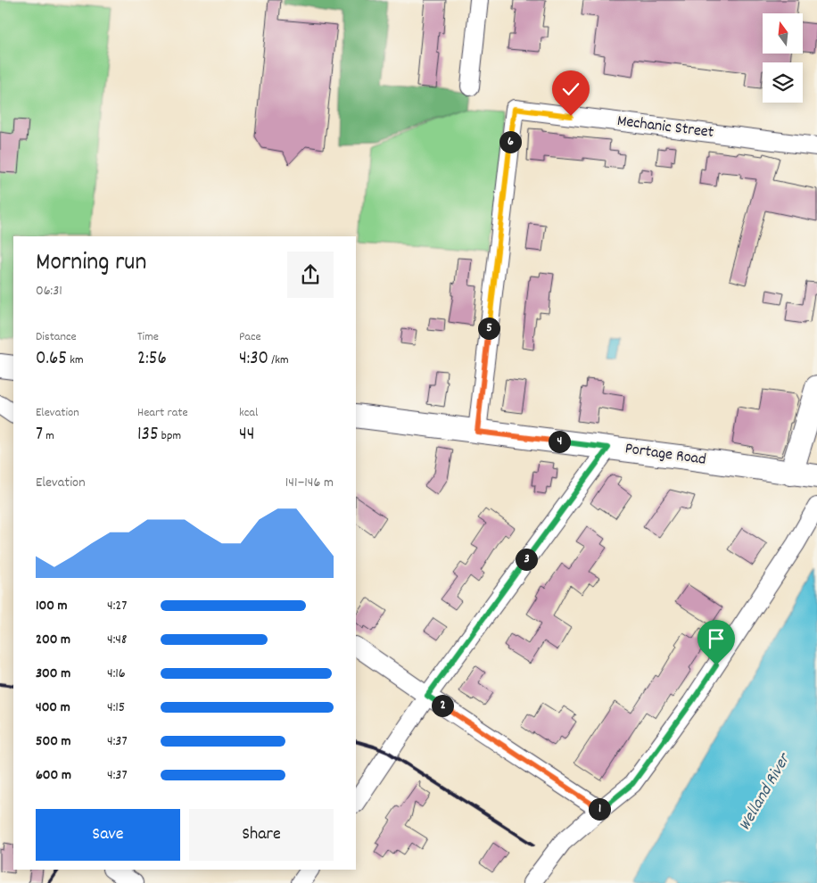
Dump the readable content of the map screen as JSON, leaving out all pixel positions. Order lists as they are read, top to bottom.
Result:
{
  "streets": {
    "main road": ["Portage Road"],
    "street": ["Mechanic Street"]
  },
  "crossings": [
    ["Mechanic Street", "Portage Road"]
  ],
  "water": ["Welland River"],
  "north": "top",
  "page": {
    "pins": [
      "6",
      "5",
      "4",
      "3",
      "2",
      "1"
    ],
    "heading": ["Morning run", "06:31"],
    "stats": [
      ["Distance", "0.65 km"],
      ["Time", "2:56"],
      ["Pace", "4:30 /km"],
      ["Elevation", "7 m"],
      ["Heart rate", "135 bpm"],
      ["kcal", "44"]
    ],
    "chart": ["Elevation", "141–146 m"],
    "list": [
      {
        "name": "100 m",
        "note": "4:27"
      },
      {
        "name": "200 m",
        "note": "4:48"
      },
      {
        "name": "300 m",
        "note": "4:16"
      },
      {
        "name": "400 m",
        "note": "4:15"
      },
      {
        "name": "500 m",
        "note": "4:37"
      },
      {
        "name": "600 m",
        "note": "4:37"
      }
    ],
    "buttons": ["Save", "Share"]
  }
}
